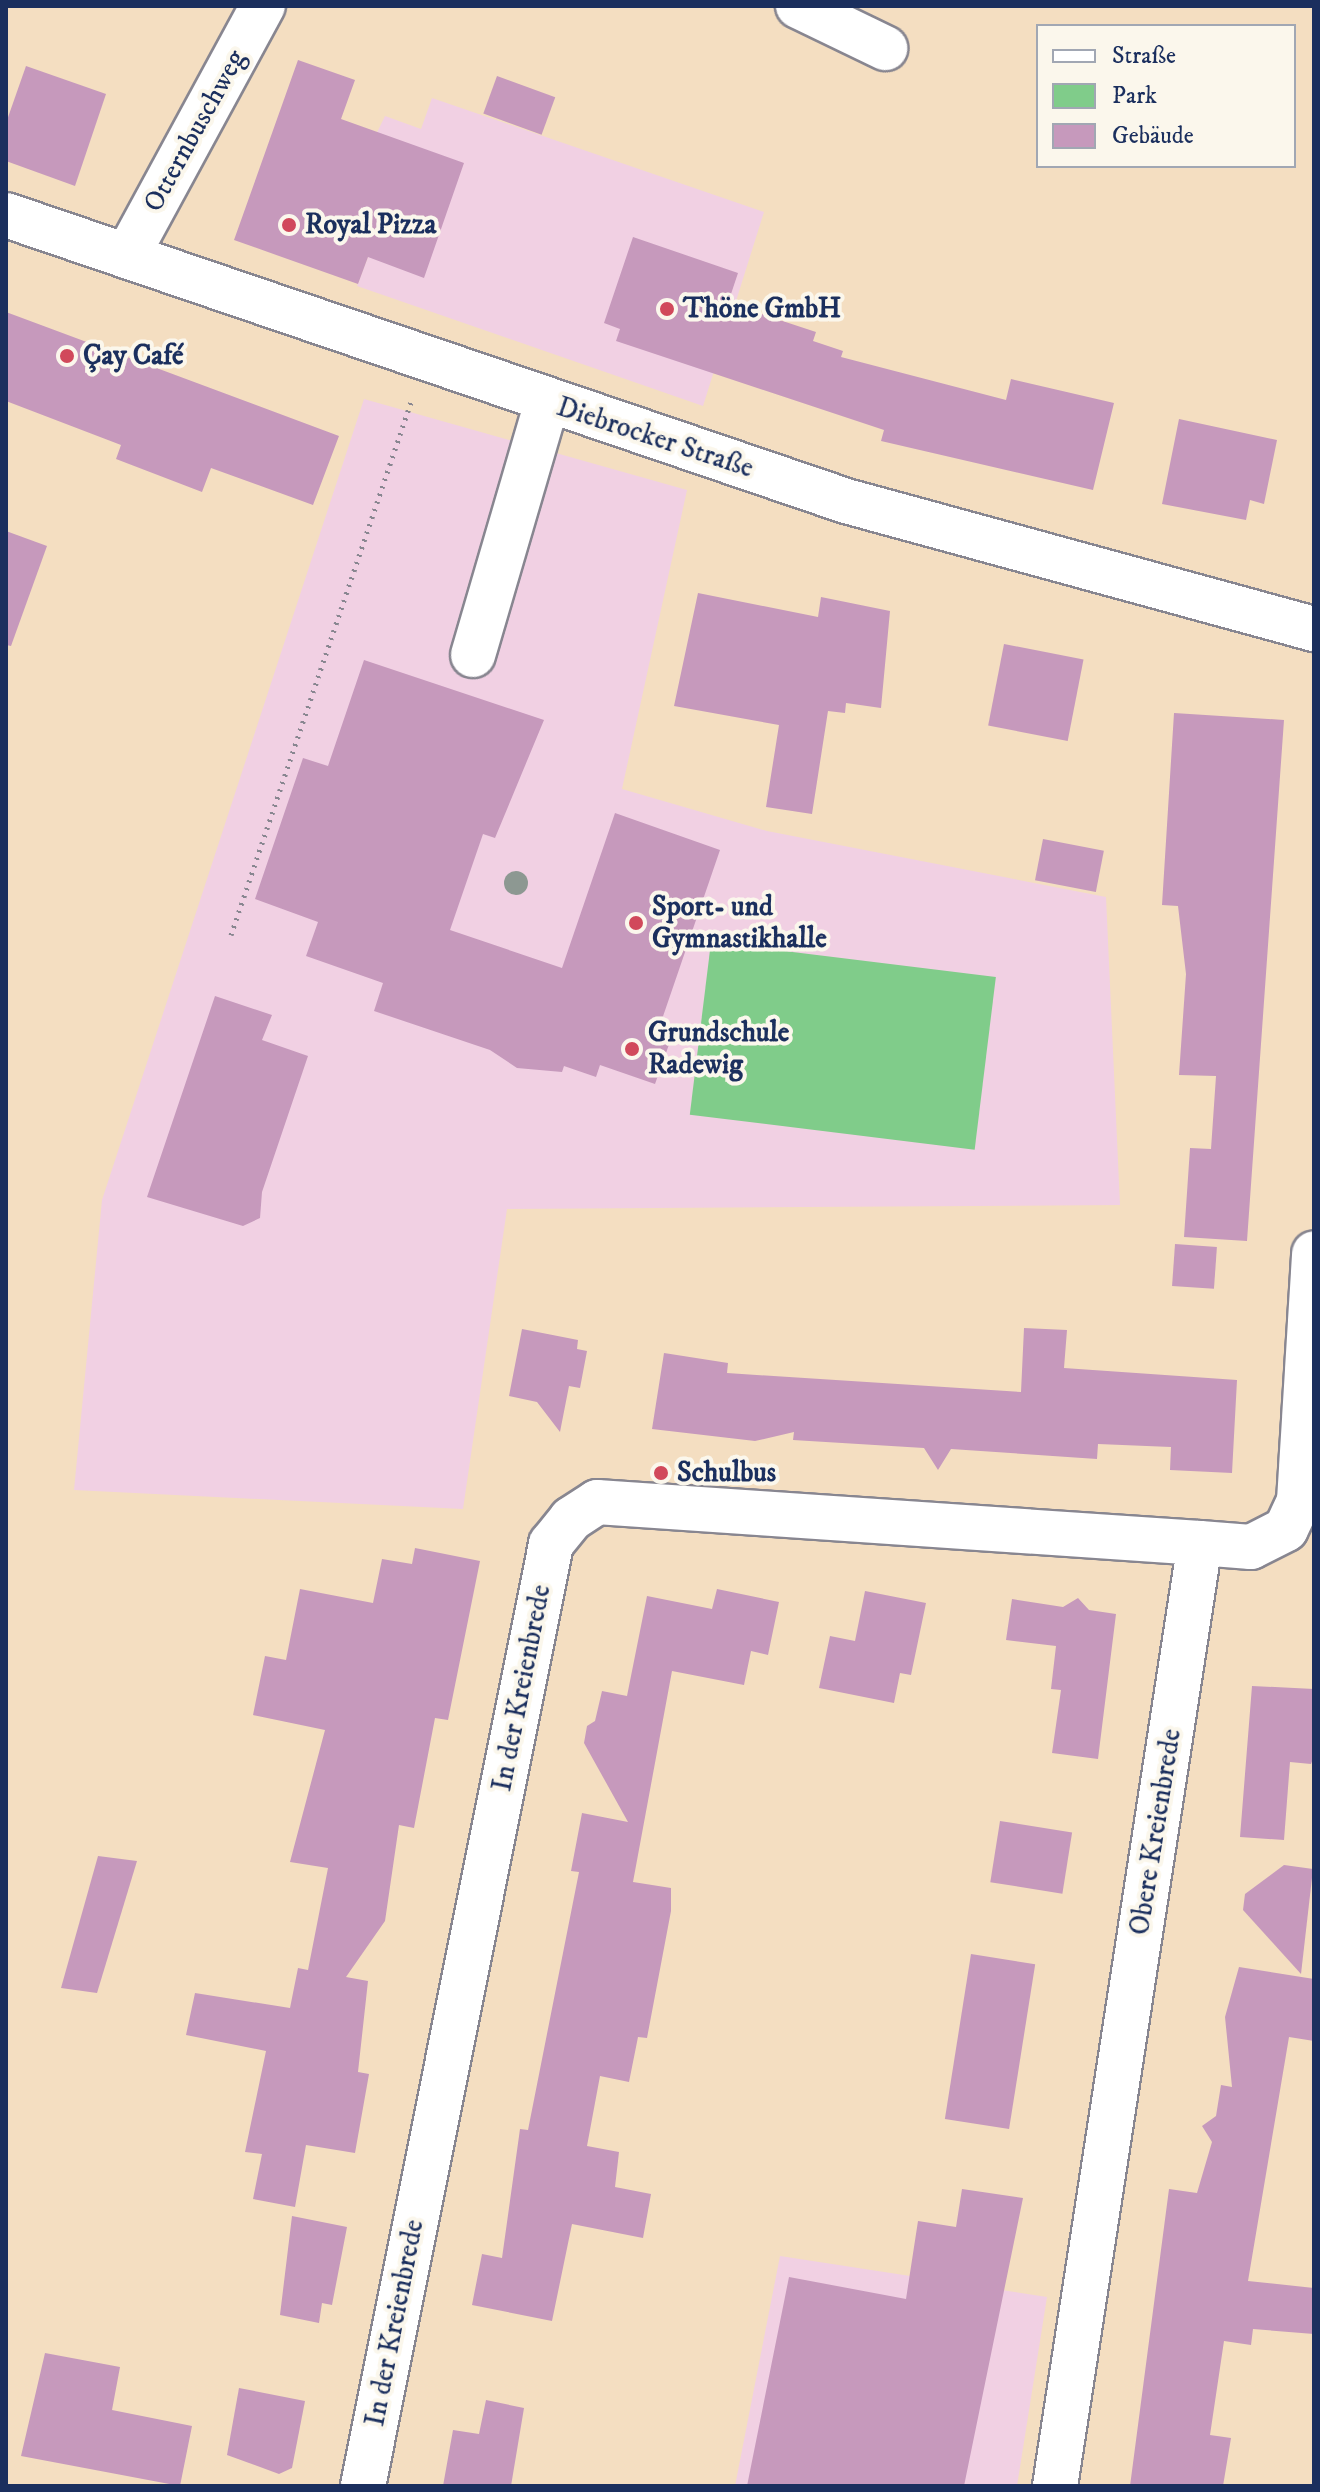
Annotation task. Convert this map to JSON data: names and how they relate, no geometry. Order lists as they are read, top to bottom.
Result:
{
  "streets": {
    "street": [
      "Otternbuschweg",
      "Diebrocker Straße",
      "In der Kreienbrede",
      "Obere Kreienbrede"
    ]
  },
  "crossings": [
    ["Otternbuschweg", "Diebrocker Straße"],
    ["In der Kreienbrede", "Obere Kreienbrede"]
  ],
  "places": [
    "Royal Pizza",
    "Thöne GmbH",
    "Çay Café",
    "Sport- und Gymnastikhalle",
    "Grundschule Radewig",
    "Schulbus"
  ],
  "legend": ["Straße", "Park", "Gebäude"]
}
